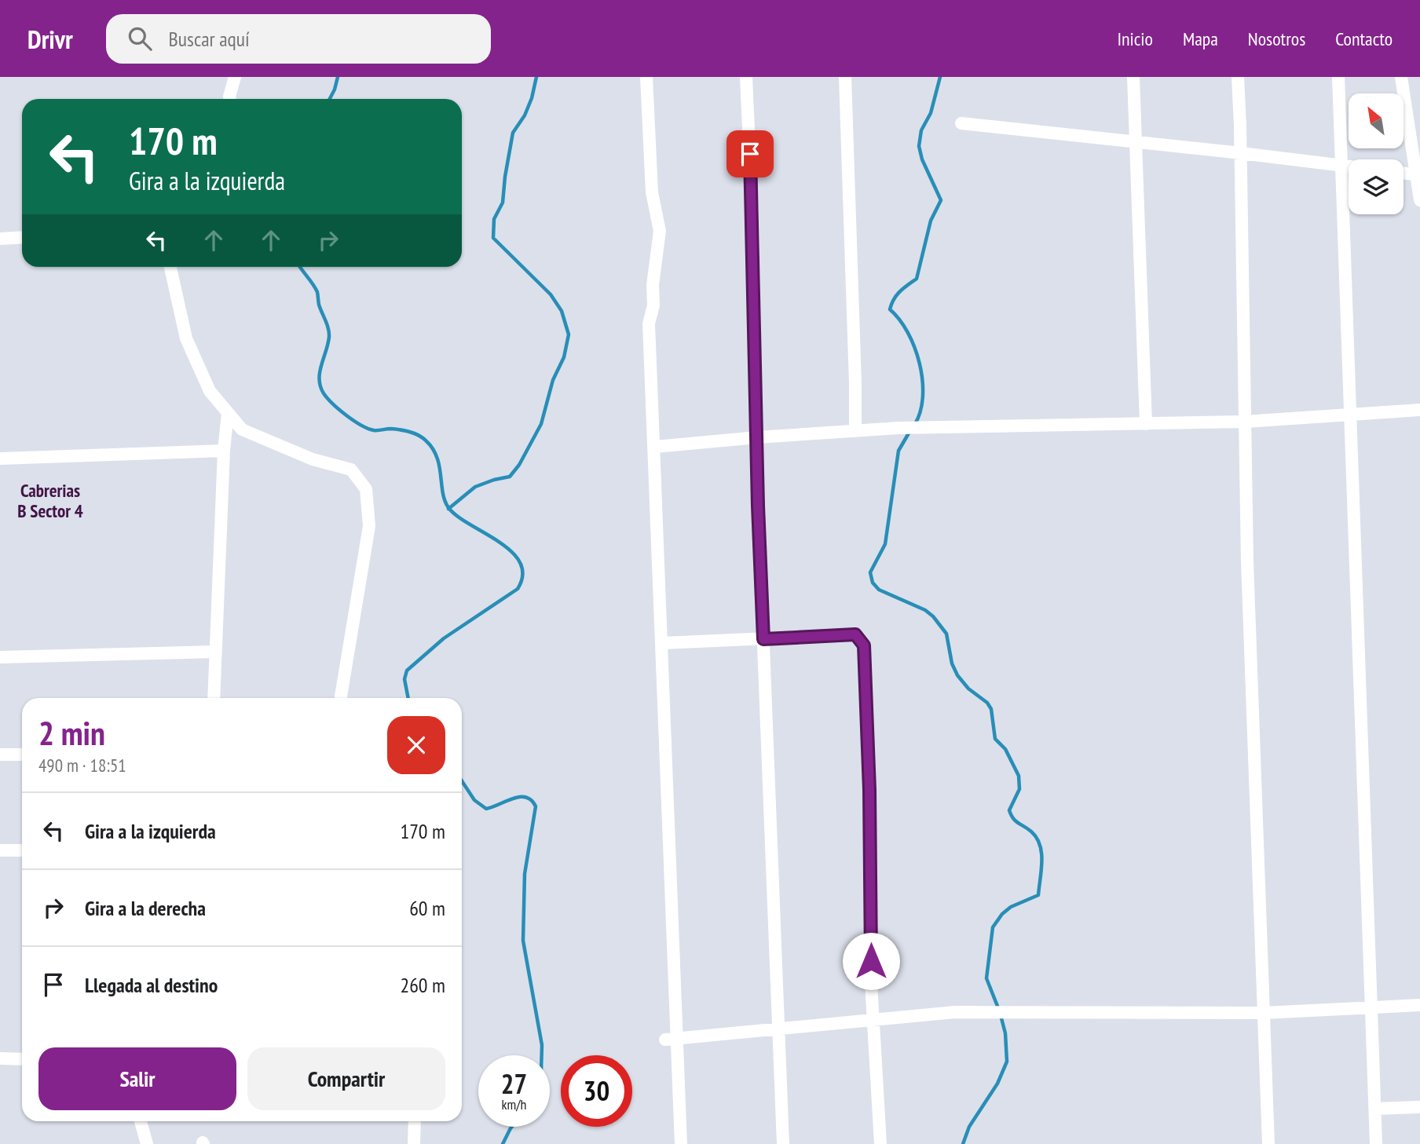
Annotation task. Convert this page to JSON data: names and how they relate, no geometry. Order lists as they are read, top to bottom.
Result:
{
  "districts": ["Cabrerias B Sector 4"],
  "north": "top left",
  "page": {
    "header": "Drivr",
    "search": "Buscar aquí",
    "nav": [
      "Inicio",
      "Mapa",
      "Nosotros",
      "Contacto"
    ],
    "turn": ["170 m", "Gira a la izquierda"],
    "heading": ["2 min", "490 m · 18:51"],
    "list": [
      {
        "name": "Gira a la izquierda",
        "value": "170 m"
      },
      {
        "name": "Gira a la derecha",
        "value": "60 m"
      },
      {
        "name": "Llegada al destino",
        "value": "260 m"
      }
    ],
    "buttons": ["Salir", "Compartir"],
    "speed": "27 km/h",
    "limit": "30"
  }
}
